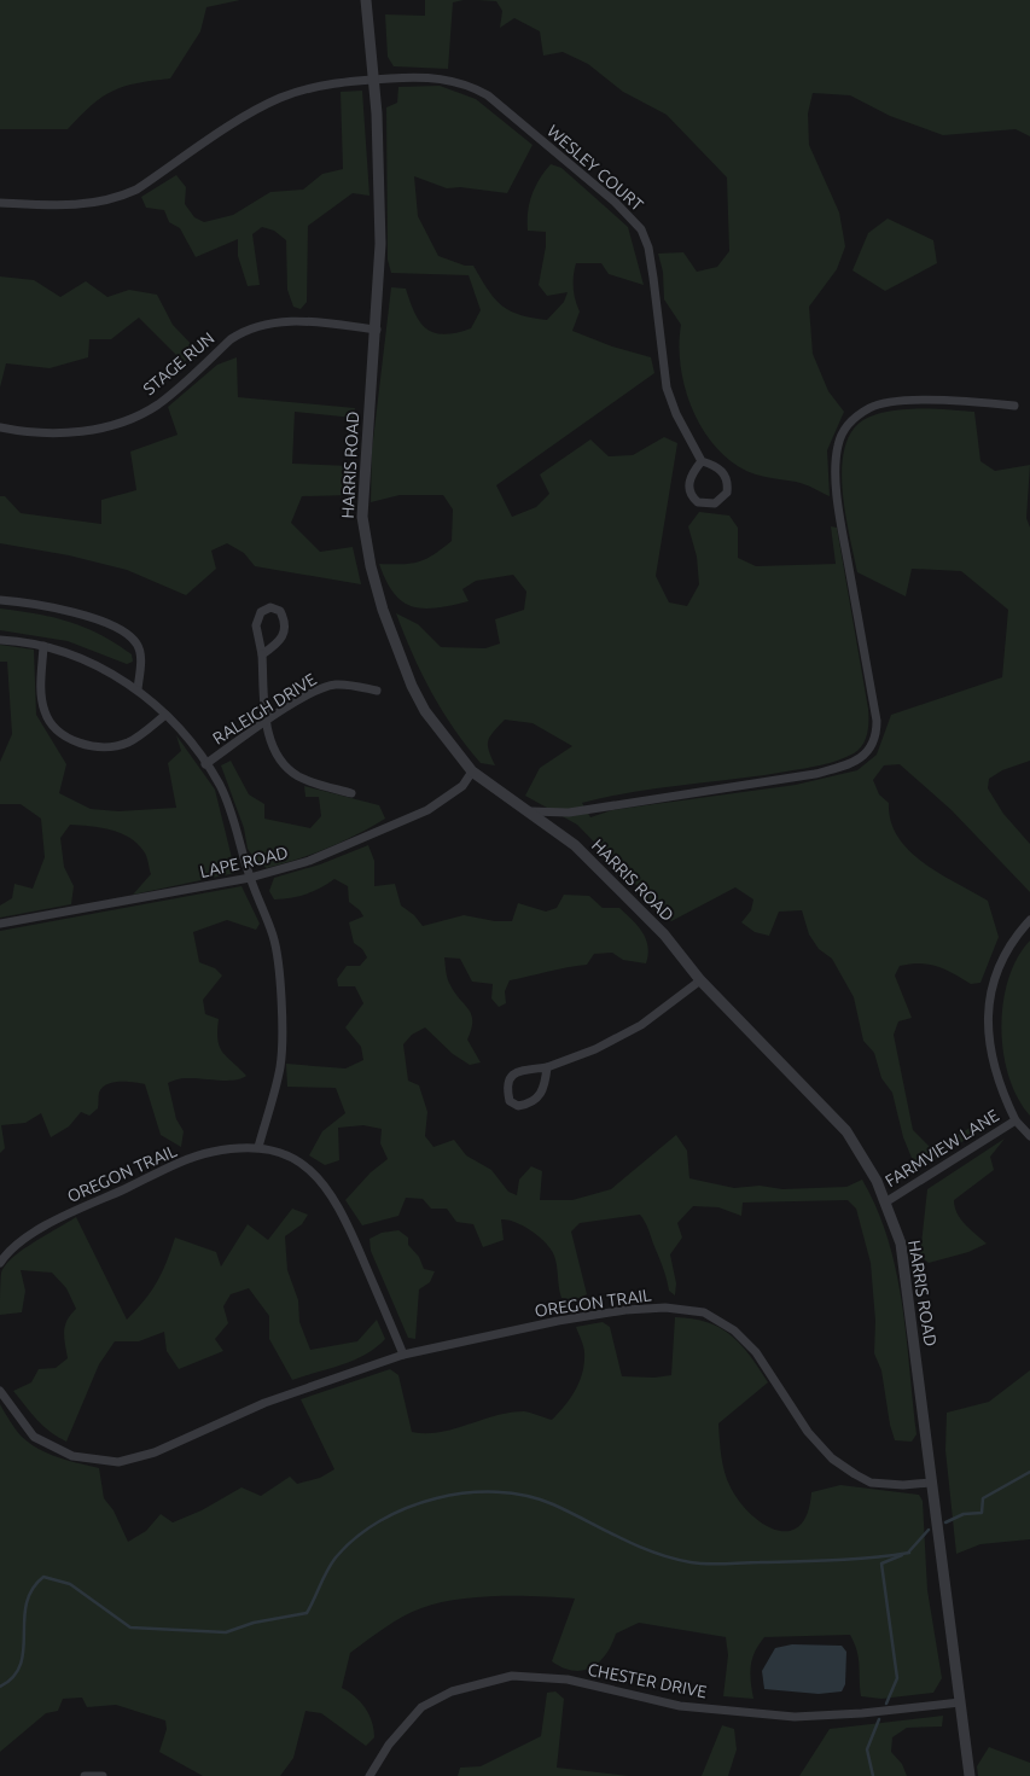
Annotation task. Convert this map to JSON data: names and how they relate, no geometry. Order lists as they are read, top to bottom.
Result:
{
  "streets": {
    "street": [
      "WESLEY COURT",
      "STAGE RUN",
      "HARRIS ROAD",
      "RALEIGH DRIVE",
      "LAPE ROAD",
      "FARMVIEW LANE",
      "OREGON TRAIL",
      "CHESTER DRIVE"
    ]
  },
  "crossings": [
    ["WESLEY COURT", "HARRIS ROAD"],
    ["STAGE RUN", "HARRIS ROAD"],
    ["HARRIS ROAD", "LAPE ROAD"],
    ["HARRIS ROAD", "FARMVIEW LANE"],
    ["HARRIS ROAD", "OREGON TRAIL"],
    ["HARRIS ROAD", "CHESTER DRIVE"]
  ]
}
